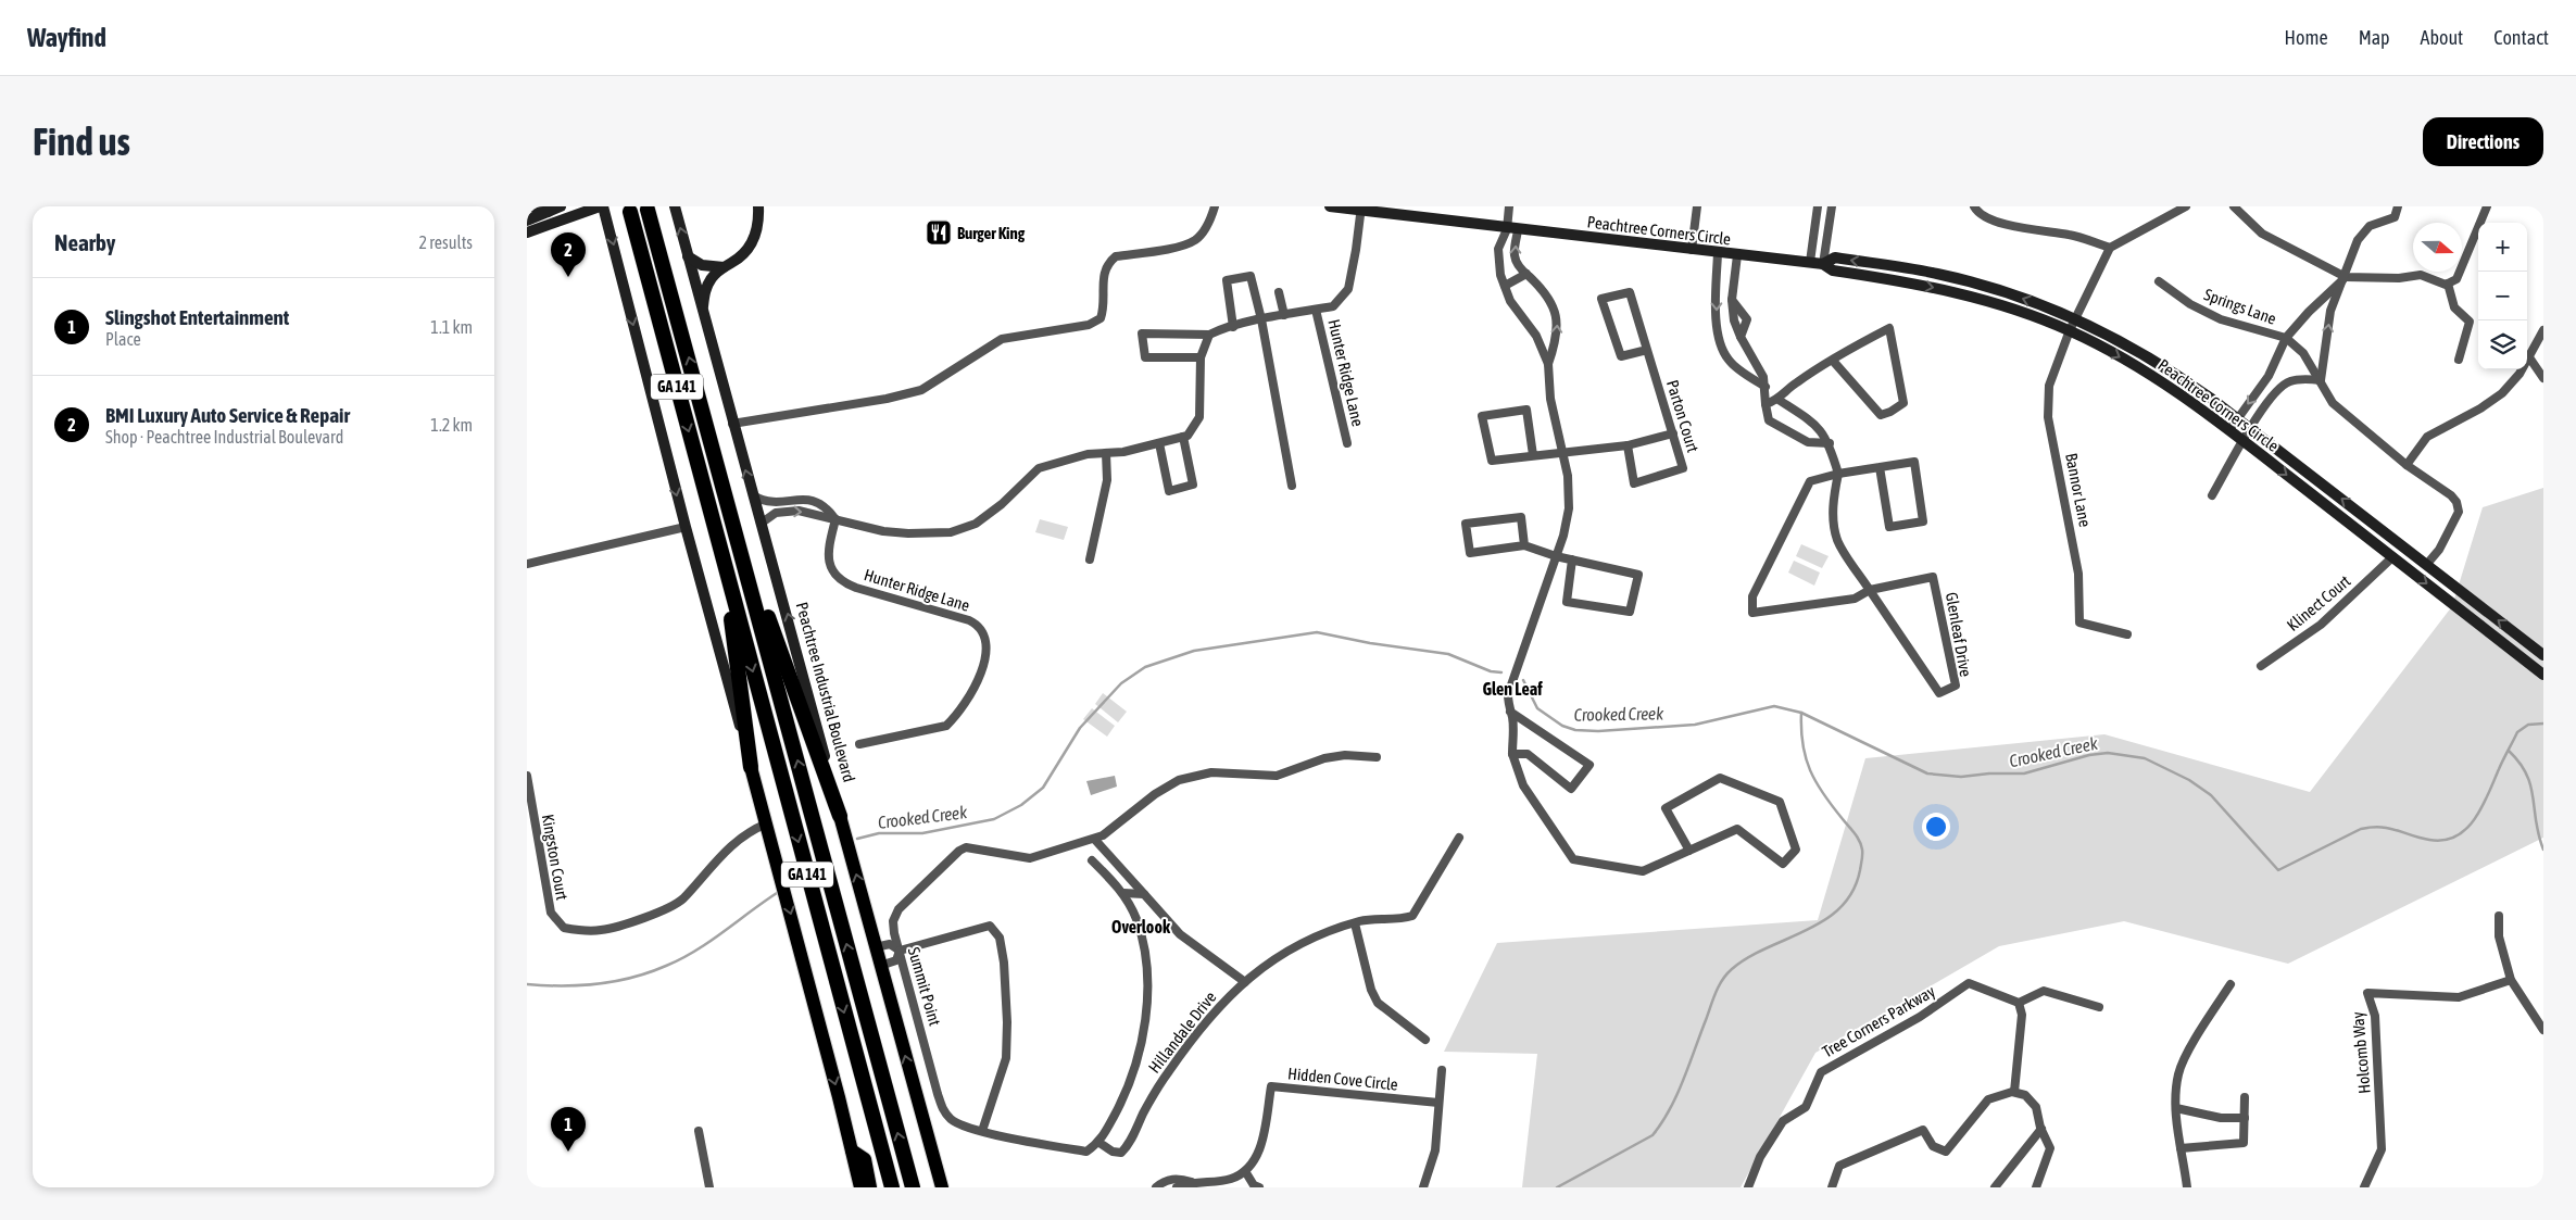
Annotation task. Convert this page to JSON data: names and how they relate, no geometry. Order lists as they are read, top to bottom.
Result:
{
  "streets": {
    "highway": ["GA 141"],
    "main road": ["Peachtree Industrial Boulevard"],
    "street": [
      "Peachtree Corners Circle",
      "Springs Lane",
      "Hunter Ridge Lane",
      "Parton Court",
      "Bannor Lane",
      "Klinect Court",
      "Glenleaf Drive",
      "Kingston Court",
      "Summit Point",
      "Tree Corners Parkway",
      "Hillandale Drive",
      "Holcomb Way",
      "Hidden Cove Circle"
    ]
  },
  "crossings": [
    ["Peachtree Corners Circle", "Springs Lane"],
    ["Peachtree Corners Circle", "Hunter Ridge Lane"],
    ["Peachtree Corners Circle", "Bannor Lane"],
    ["Peachtree Corners Circle", "Klinect Court"],
    ["Summit Point", "Hillandale Drive"]
  ],
  "districts": ["Glen Leaf", "Overlook"],
  "water": ["Crooked Creek"],
  "places": {
    "restaurant": ["Burger King"]
  },
  "north": "right",
  "page": {
    "header": "Wayfind",
    "nav": [
      "Home",
      "Map",
      "About",
      "Contact"
    ],
    "buttons": "Directions",
    "title": "Find us",
    "heading": ["Nearby", "2 results"],
    "map_buttons": ["+", "−"],
    "pins": ["2", "1"],
    "list": [
      {
        "mark": "1",
        "name": "Slingshot Entertainment",
        "note": "Place",
        "value": "1.1 km"
      },
      {
        "mark": "2",
        "name": "BMI Luxury Auto Service & Repair",
        "note": "Shop · Peachtree Industrial Boulevard",
        "value": "1.2 km"
      }
    ]
  }
}
